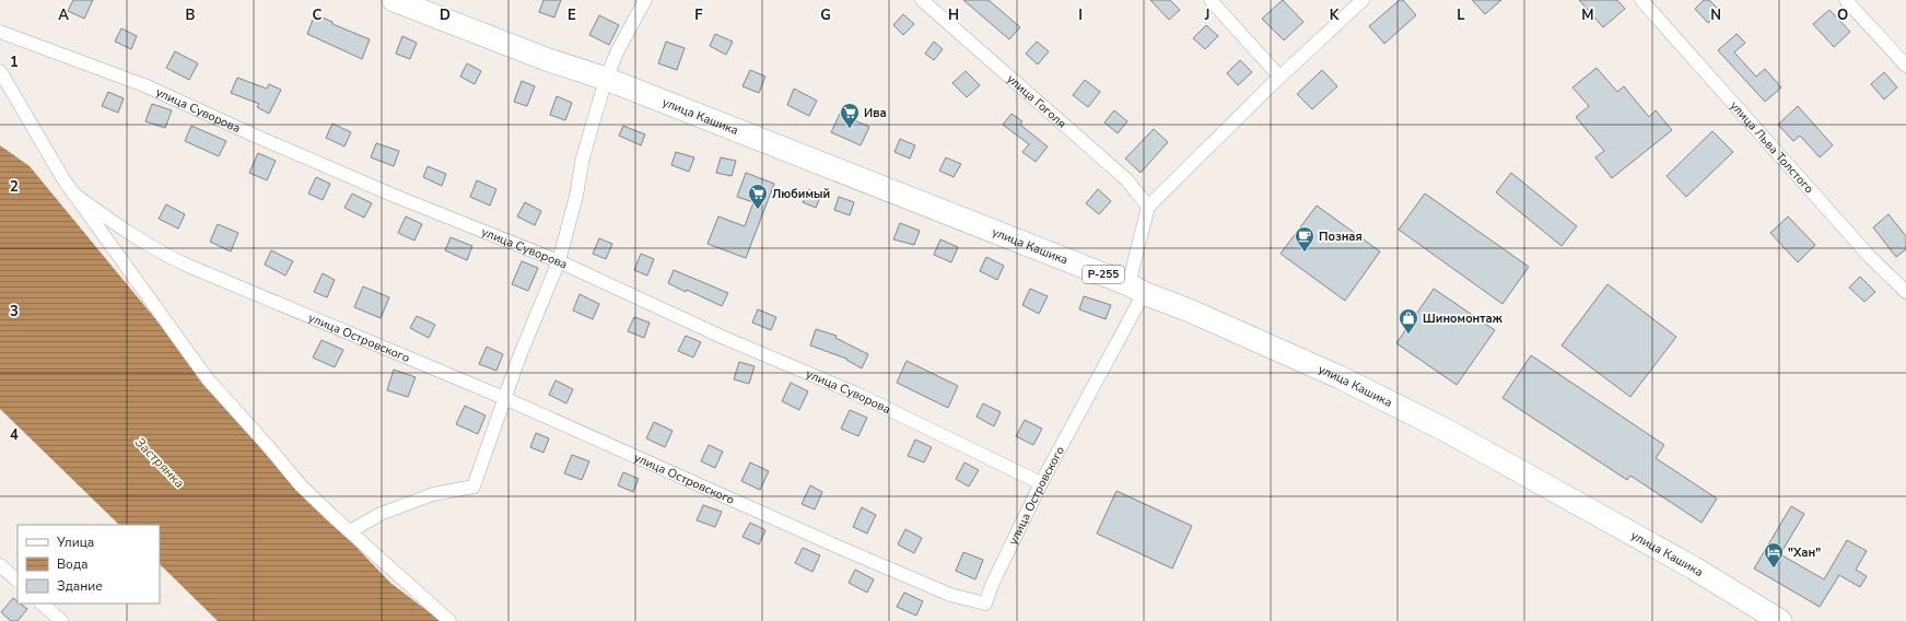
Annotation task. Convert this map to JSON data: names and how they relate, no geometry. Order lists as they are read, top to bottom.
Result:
{
  "streets": {
    "highway": ["улица Кашика", "Р-255"],
    "street": [
      "улица Гоголя",
      "улица Суворова",
      "улица Льва Толстого",
      "улица Островского"
    ]
  },
  "crossings": [
    ["улица Гоголя", "улица Островского"],
    ["улица Суворова", "улица Островского"],
    ["улица Кашика", "улица Островского"]
  ],
  "water": ["Застрянка"],
  "places": {
    "supermarket": ["Ива", "Любимый"],
    "cafe": ["Позная"],
    "shop": ["Шиномонтаж"],
    "hotel": ["\"Хан\""]
  },
  "legend": ["Улица", "Вода", "Здание"],
  "grid": {
    "columns": [
      "A",
      "B",
      "C",
      "D",
      "E",
      "F",
      "G",
      "H",
      "I",
      "J",
      "K",
      "L",
      "M",
      "N",
      "O"
    ],
    "rows": [
      "1",
      "2",
      "3",
      "4"
    ]
  }
}
